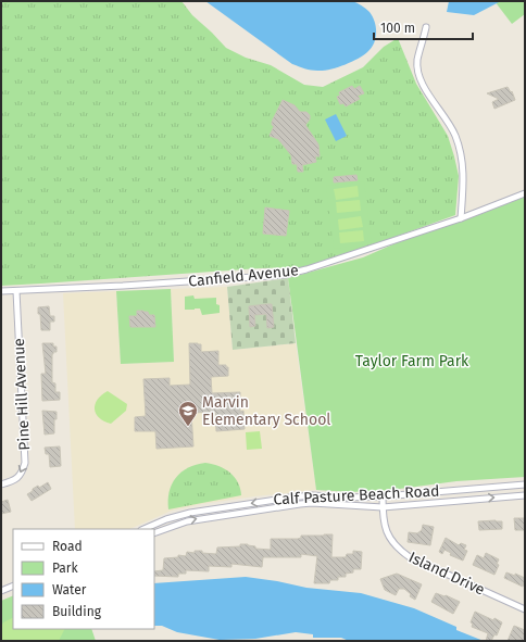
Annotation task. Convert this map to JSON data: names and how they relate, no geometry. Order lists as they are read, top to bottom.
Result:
{
  "streets": {
    "street": [
      "Canfield Avenue",
      "Pine Hill Avenue",
      "Calf Pasture Beach Road",
      "Island Drive"
    ]
  },
  "crossings": [
    ["Canfield Avenue", "Pine Hill Avenue"],
    ["Calf Pasture Beach Road", "Island Drive"]
  ],
  "one_way": ["Pine Hill Avenue"],
  "parks": ["Taylor Farm Park"],
  "places": {
    "school or university": ["Marvin Elementary School"]
  },
  "legend": [
    "Road",
    "Park",
    "Water",
    "Building"
  ],
  "scale_bar": "100 m"
}
